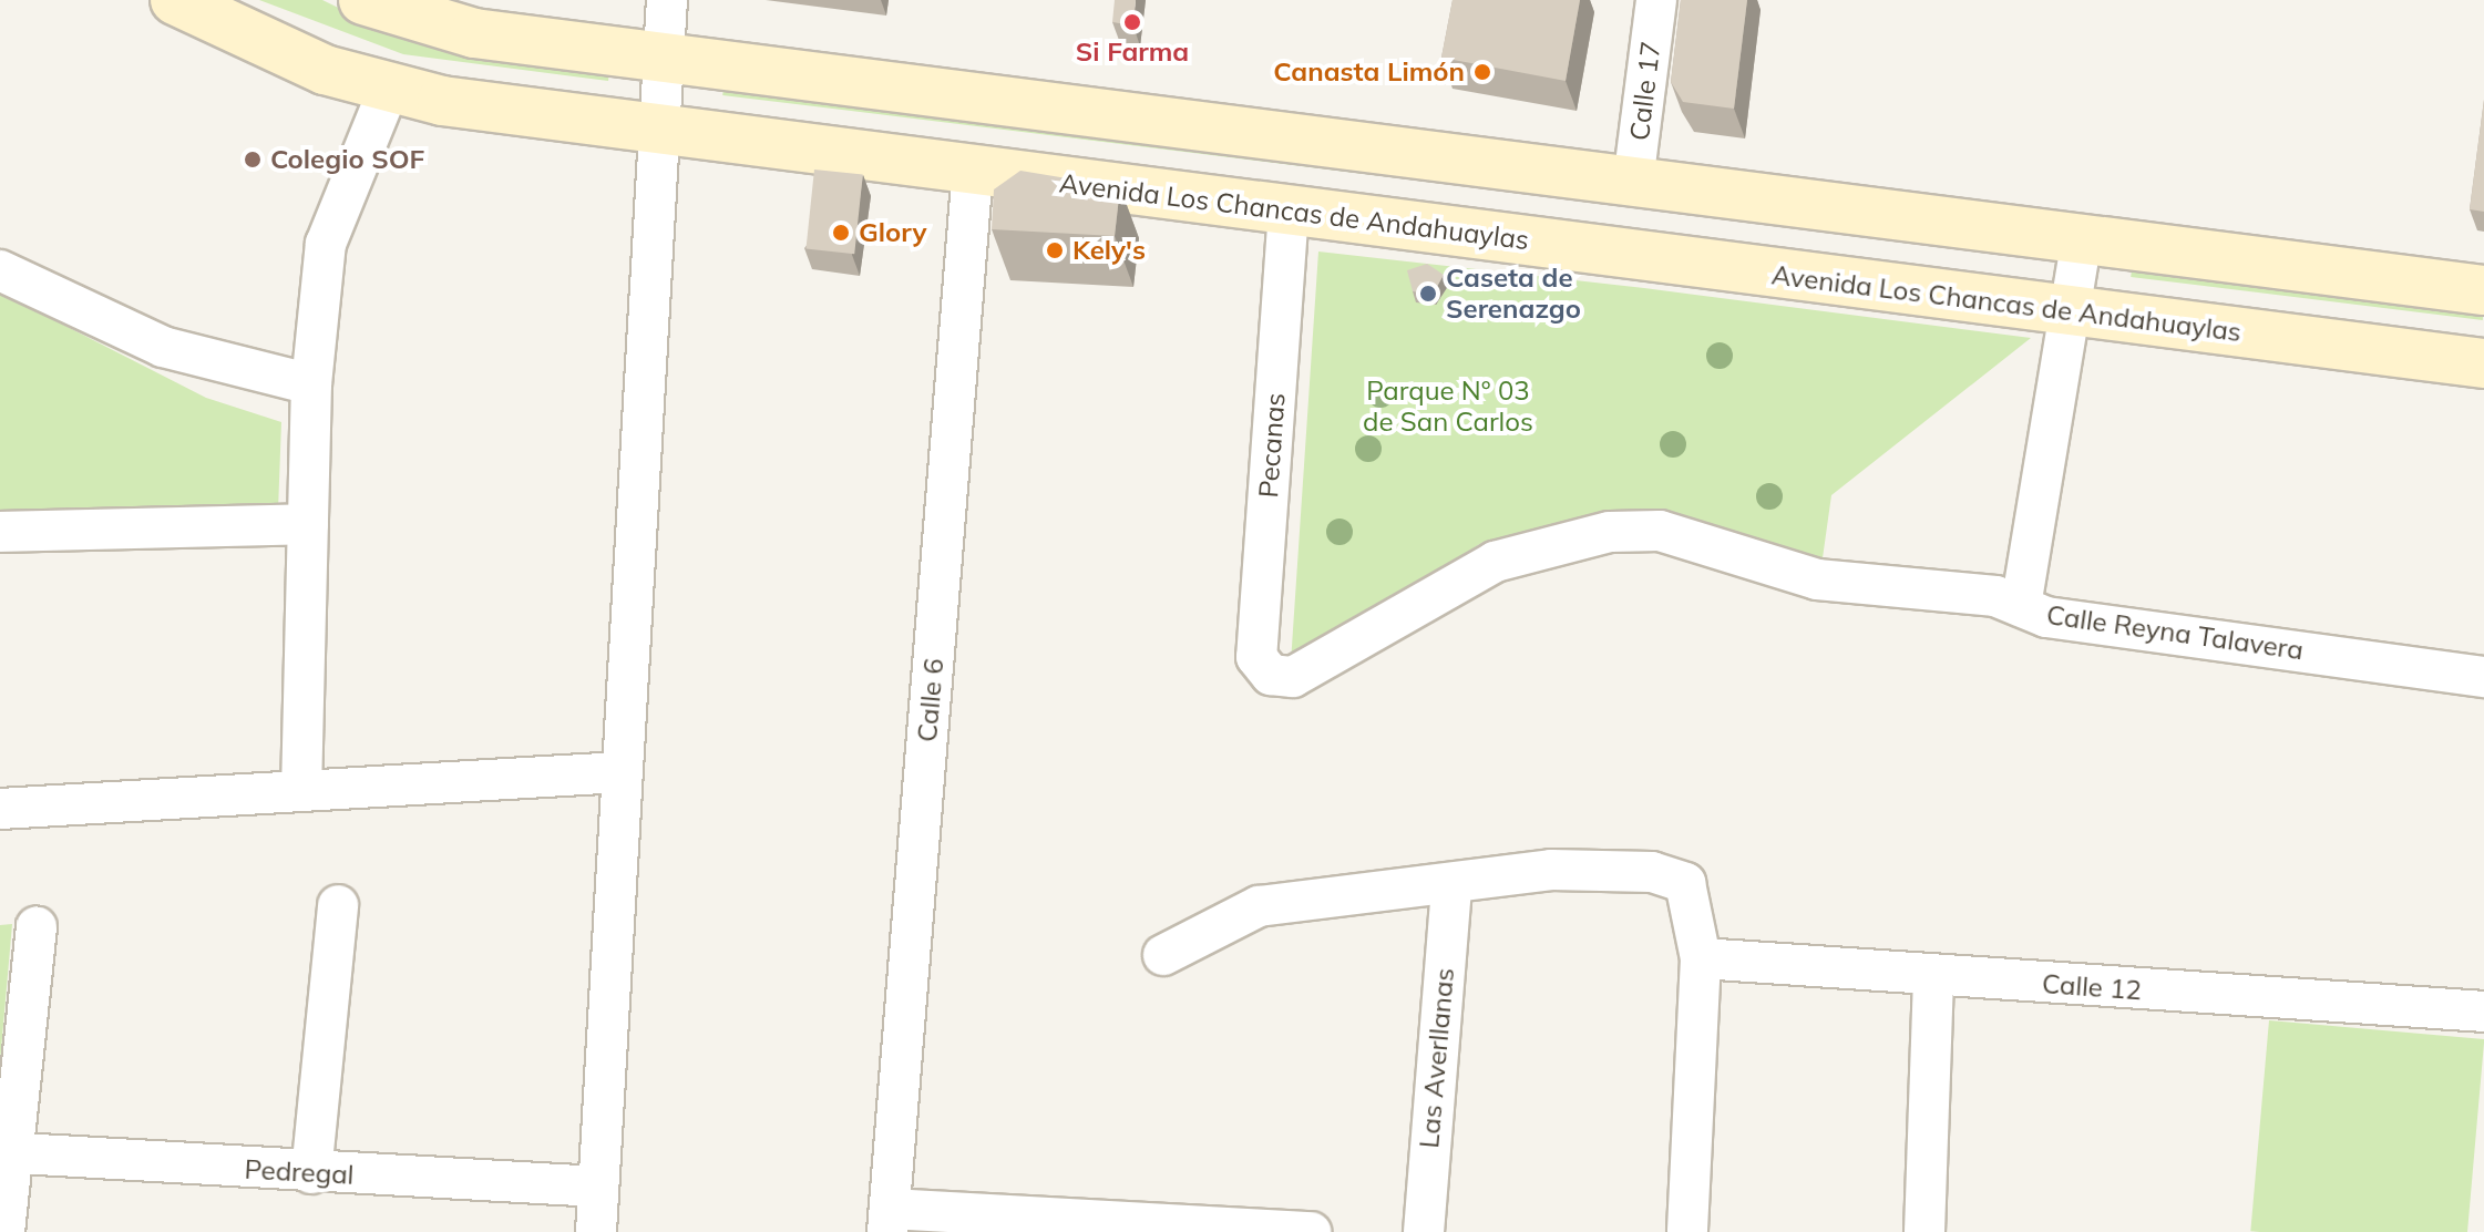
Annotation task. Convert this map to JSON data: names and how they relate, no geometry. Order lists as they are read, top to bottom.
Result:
{
  "streets": {
    "main road": ["Avenida Los Chancas de Andahuaylas"],
    "street": [
      "Calle 17",
      "Pecanas",
      "Calle Reyna Talavera",
      "Calle 6",
      "Calle 12",
      "Las Averllanas",
      "Pedregal"
    ]
  },
  "crossings": [
    ["Avenida Los Chancas de Andahuaylas", "Pecanas"],
    ["Avenida Los Chancas de Andahuaylas", "Calle 6"],
    ["Pecanas", "Calle Reyna Talavera"]
  ],
  "parks": ["Parque N° 03 de San Carlos"],
  "places": [
    "Si Farma",
    "Canasta Limón",
    "Colegio SOF",
    "Glory",
    "Kely's",
    "Caseta de Serenazgo"
  ]
}
